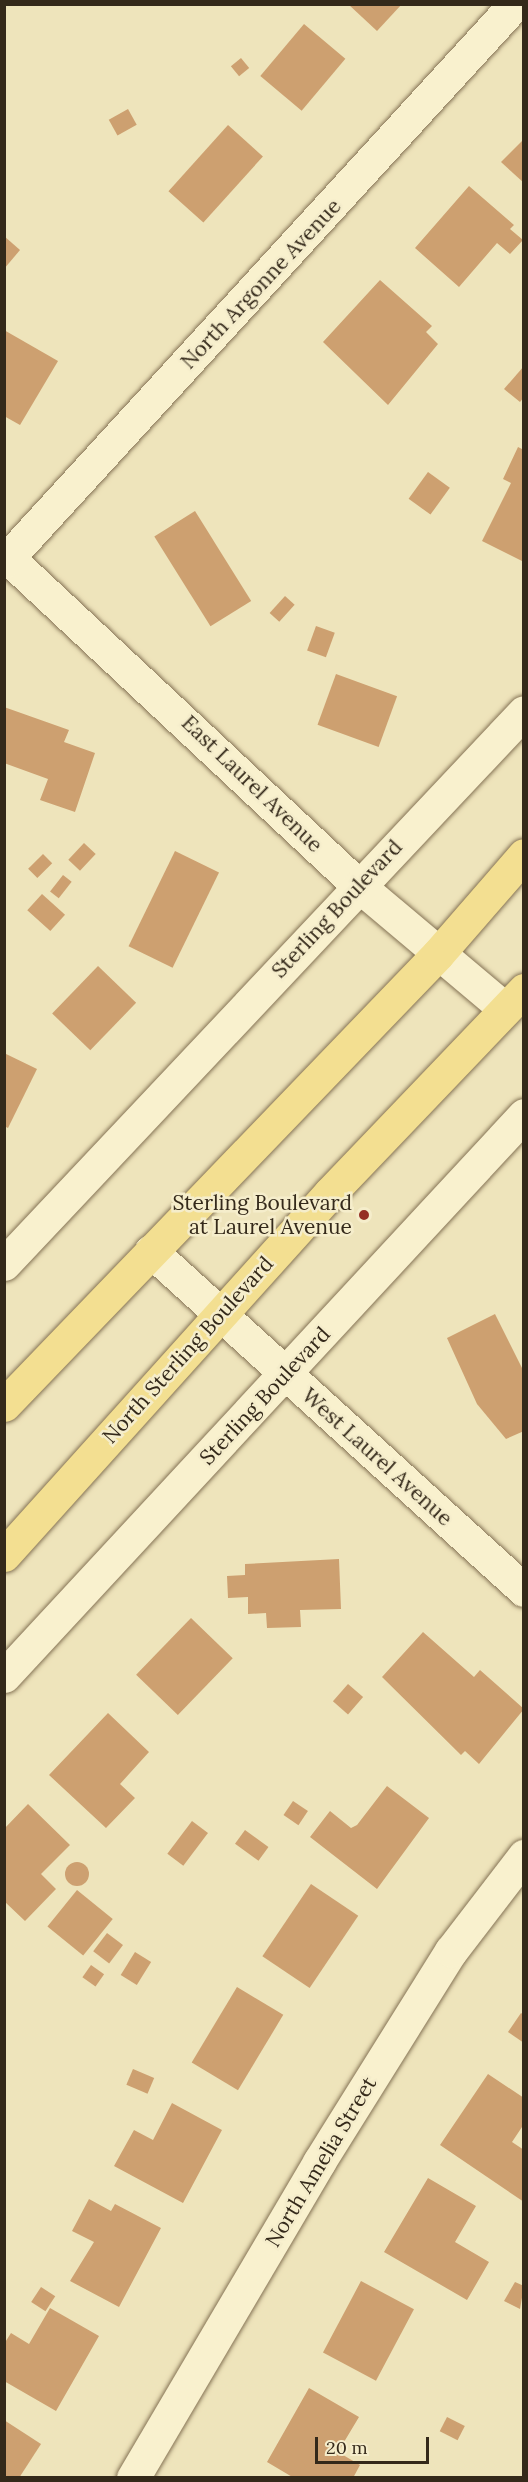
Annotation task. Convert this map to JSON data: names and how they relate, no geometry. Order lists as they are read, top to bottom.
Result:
{
  "streets": {
    "main road": ["North Sterling Boulevard"],
    "street": [
      "North Argonne Avenue",
      "East Laurel Avenue",
      "Sterling Boulevard",
      "West Laurel Avenue",
      "North Amelia Street"
    ]
  },
  "crossings": [
    ["North Argonne Avenue", "East Laurel Avenue"],
    ["East Laurel Avenue", "Sterling Boulevard"],
    ["East Laurel Avenue", "North Sterling Boulevard"],
    ["Sterling Boulevard", "West Laurel Avenue"],
    ["North Sterling Boulevard", "West Laurel Avenue"]
  ],
  "places": ["Sterling Boulevard at Laurel Avenue"],
  "scale_bar": "20 m"
}
